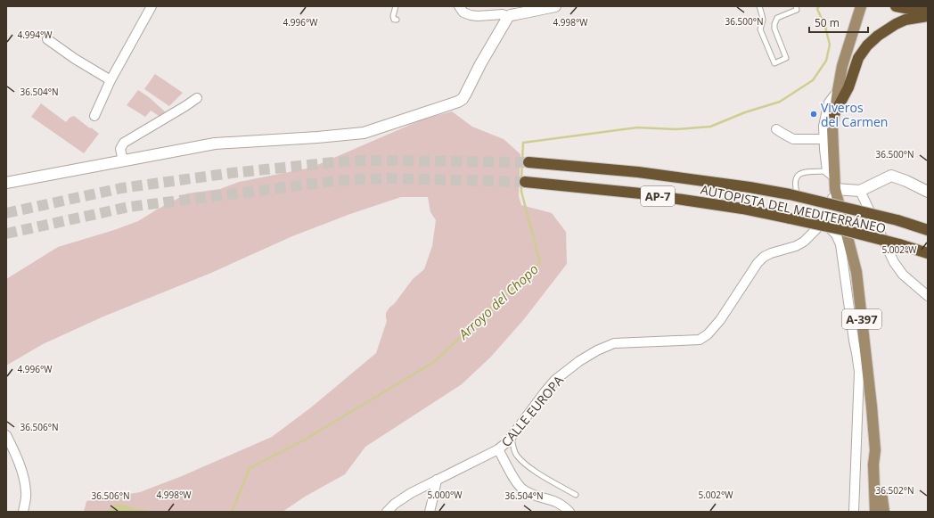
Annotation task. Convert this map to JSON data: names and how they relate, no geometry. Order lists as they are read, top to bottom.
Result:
{
  "streets": {
    "highway": ["AP-7", "AUTOPISTA DEL MEDITERRÁNEO"],
    "main road": ["A-397"],
    "street": ["CALLE EUROPA"]
  },
  "crossings": [
    ["A-397", "CALLE EUROPA"]
  ],
  "water": ["Arroyo del Chopo"],
  "places": ["Viveros del Carmen"],
  "scale_bar": "50 m",
  "coordinates": [
    "36.500°N",
    "4.996°W",
    "4.998°W",
    "4.994°W",
    "36.504°N",
    "5.002°W",
    "36.506°N",
    "36.502°N",
    "5.000°W"
  ]
}
